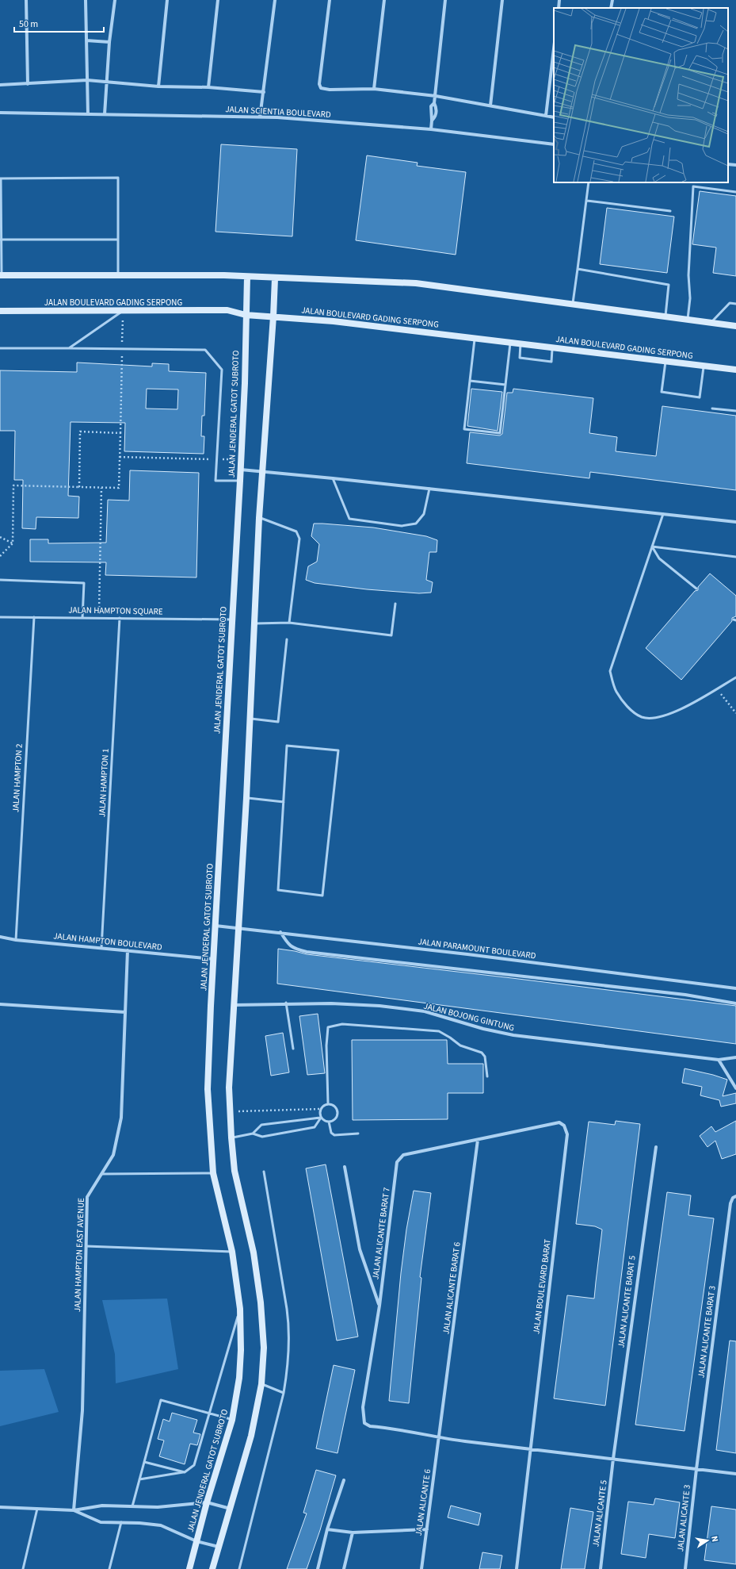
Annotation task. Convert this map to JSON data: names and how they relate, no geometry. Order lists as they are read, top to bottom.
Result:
{
  "streets": {
    "street": [
      "JALAN SCIENTIA BOULEVARD",
      "JALAN BOULEVARD GADING SERPONG",
      "JALAN JENDERAL GATOT SUBROTO",
      "JALAN HAMPTON BOULEVARD",
      "JALAN PARAMOUNT BOULEVARD",
      "JALAN BOJONG GINTUNG",
      "JALAN ALICANTE BARAT 7",
      "JALAN HAMPTON EAST AVENUE",
      "JALAN BOULEVARD BARAT",
      "JALAN ALICANTE BARAT 6",
      "JALAN ALICANTE BARAT 5",
      "JALAN ALICANTE BARAT 3",
      "JALAN ALICANTE 6",
      "JALAN ALICANTE 5",
      "JALAN ALICANTE 3"
    ],
    "lane": ["JALAN HAMPTON SQUARE", "JALAN HAMPTON 2", "JALAN HAMPTON 1"]
  },
  "crossings": [
    ["JALAN BOULEVARD GADING SERPONG", "JALAN JENDERAL GATOT SUBROTO"],
    ["JALAN JENDERAL GATOT SUBROTO", "JALAN HAMPTON SQUARE"],
    ["JALAN JENDERAL GATOT SUBROTO", "JALAN HAMPTON BOULEVARD"],
    ["JALAN JENDERAL GATOT SUBROTO", "JALAN PARAMOUNT BOULEVARD"],
    ["JALAN HAMPTON SQUARE", "JALAN HAMPTON 2"],
    ["JALAN HAMPTON SQUARE", "JALAN HAMPTON 1"],
    ["JALAN HAMPTON 2", "JALAN HAMPTON BOULEVARD"],
    ["JALAN HAMPTON 1", "JALAN HAMPTON BOULEVARD"],
    ["JALAN HAMPTON BOULEVARD", "JALAN HAMPTON EAST AVENUE"],
    ["JALAN ALICANTE BARAT 7", "JALAN BOULEVARD BARAT"],
    ["JALAN ALICANTE BARAT 7", "JALAN ALICANTE BARAT 6"],
    ["JALAN ALICANTE BARAT 7", "JALAN ALICANTE 6"],
    ["JALAN BOULEVARD BARAT", "JALAN ALICANTE BARAT 6"],
    ["JALAN ALICANTE BARAT 6", "JALAN ALICANTE 6"],
    ["JALAN ALICANTE BARAT 5", "JALAN ALICANTE 5"],
    ["JALAN ALICANTE BARAT 3", "JALAN ALICANTE 3"]
  ],
  "scale_bar": "50 m",
  "north": "right"
}
